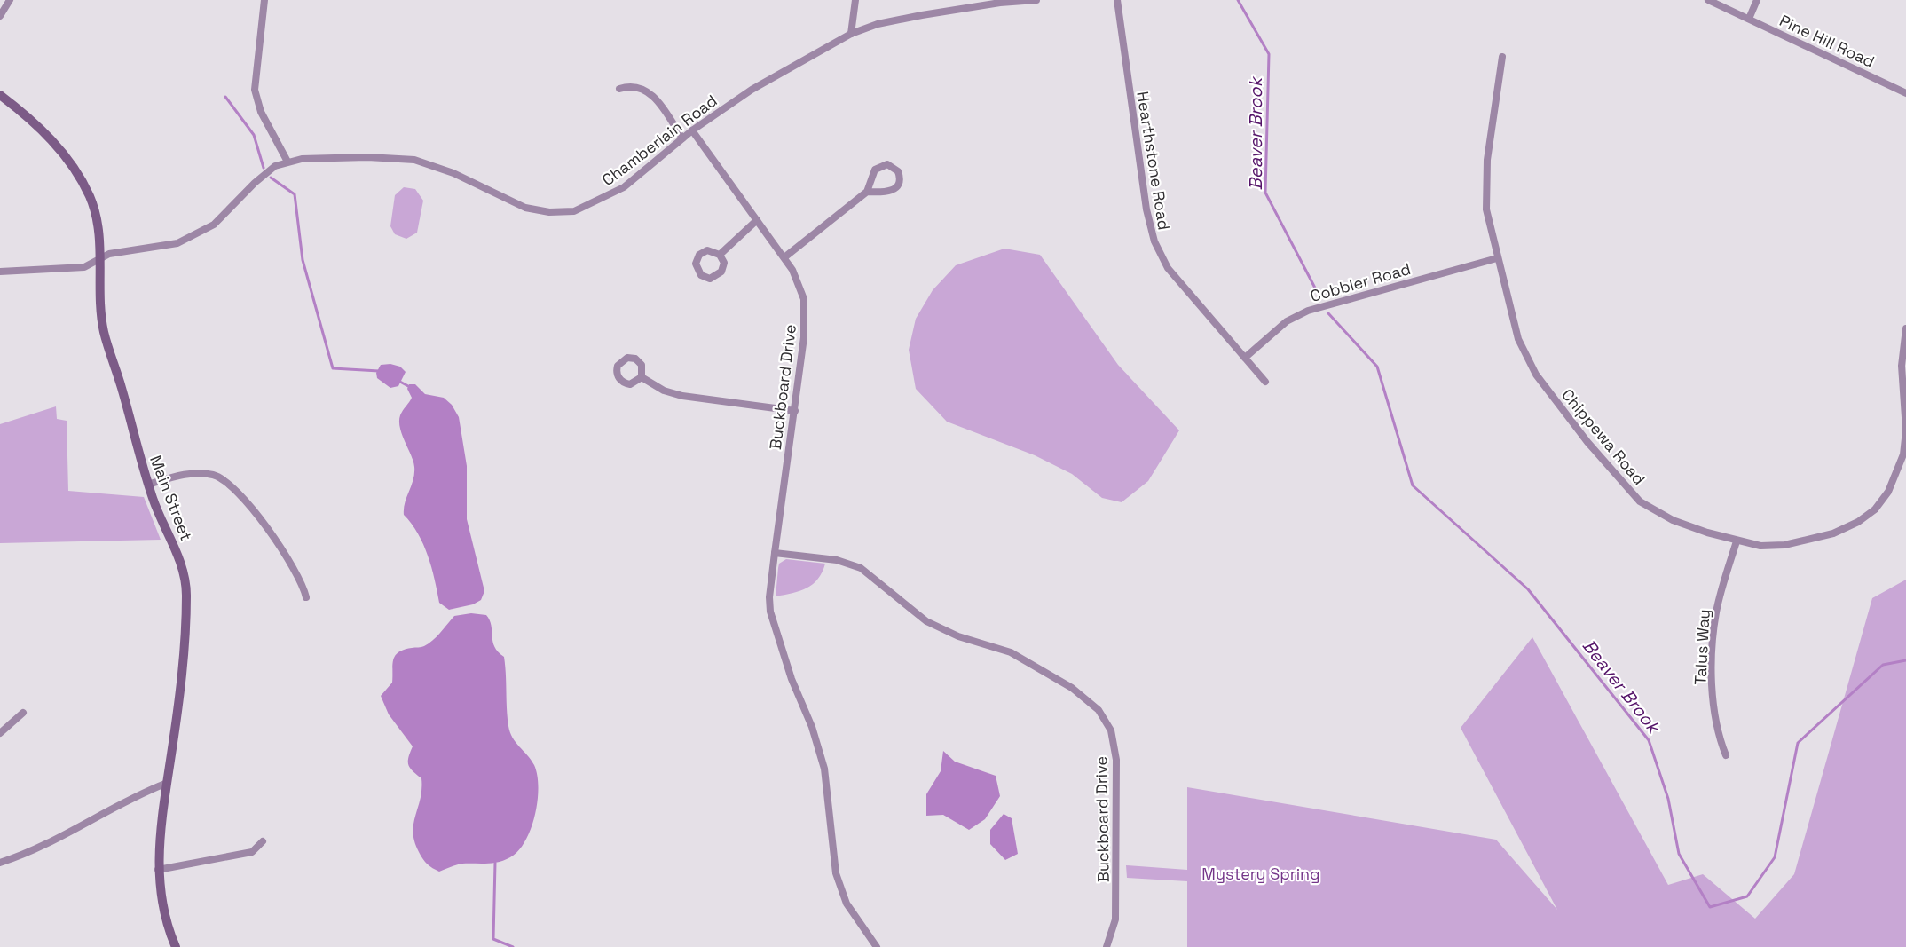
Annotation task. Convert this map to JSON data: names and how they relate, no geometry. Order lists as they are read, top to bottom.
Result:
{
  "streets": {
    "main road": ["Main Street"],
    "street": [
      "Pine Hill Road",
      "Chamberlain Road",
      "Hearthstone Road",
      "Cobbler Road",
      "Buckboard Drive",
      "Chippewa Road",
      "Talus Way"
    ]
  },
  "crossings": [
    ["Chamberlain Road", "Buckboard Drive"],
    ["Chamberlain Road", "Main Street"],
    ["Hearthstone Road", "Cobbler Road"],
    ["Cobbler Road", "Chippewa Road"],
    ["Chippewa Road", "Talus Way"]
  ],
  "water": ["Beaver Brook"],
  "parks": ["Mystery Spring"]
}
